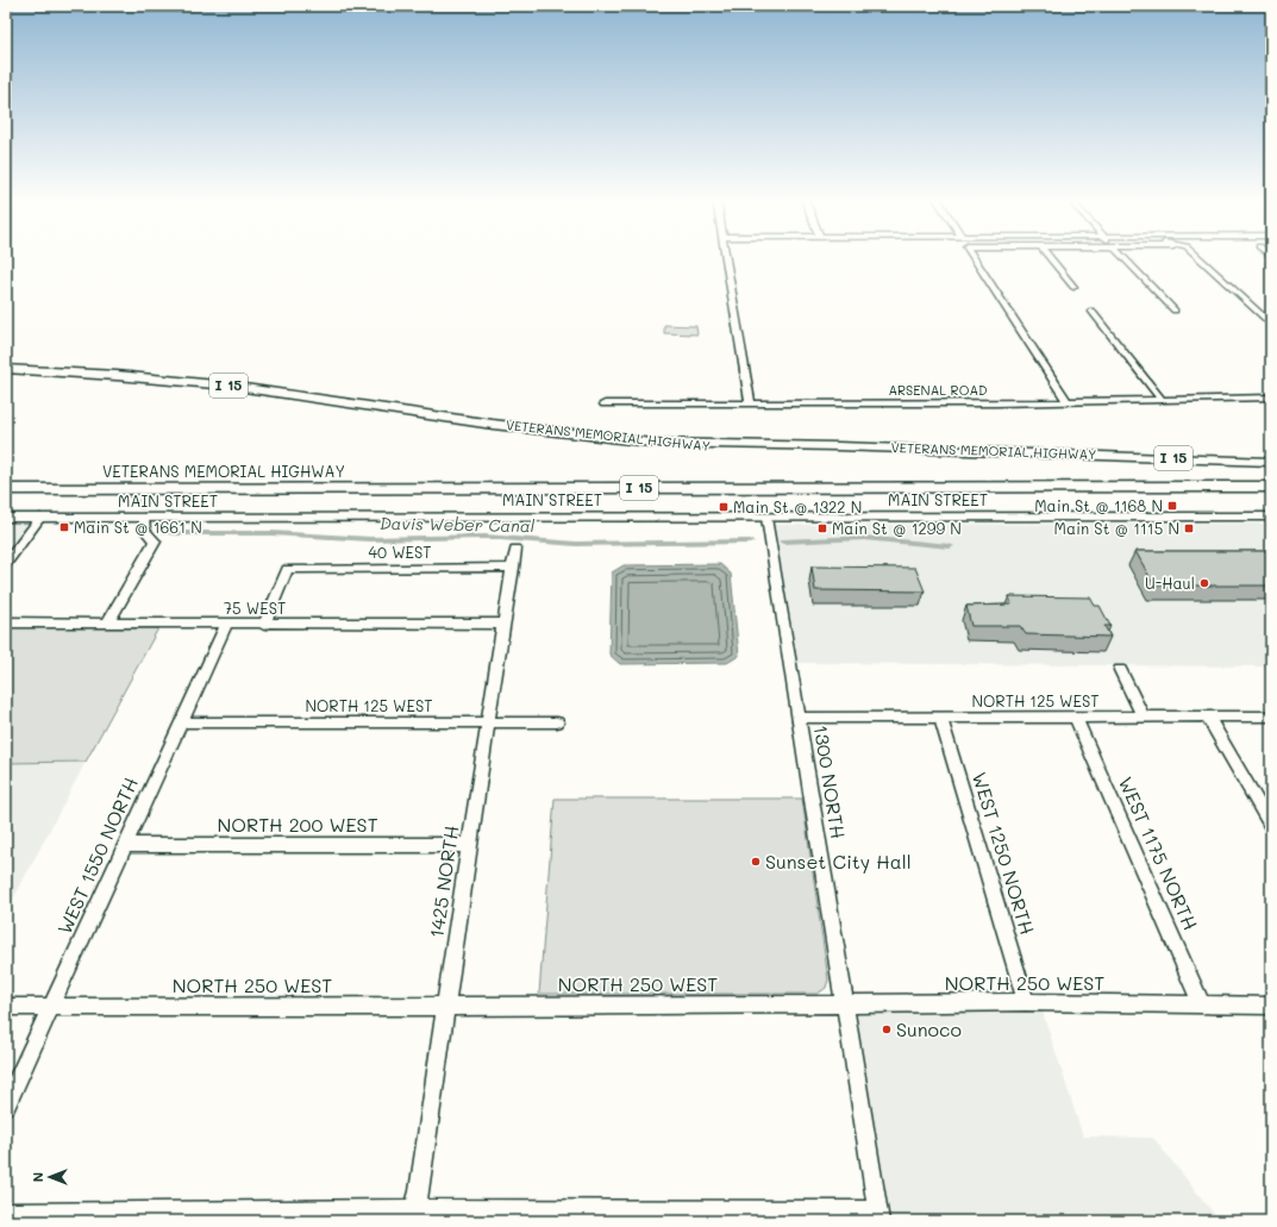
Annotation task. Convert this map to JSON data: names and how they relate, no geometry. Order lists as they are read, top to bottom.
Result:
{
  "streets": {
    "highway": ["I 15", "VETERANS MEMORIAL HIGHWAY"],
    "main road": ["MAIN STREET"],
    "street": [
      "ARSENAL ROAD",
      "40 WEST",
      "75 WEST",
      "NORTH 125 WEST",
      "1300 NORTH",
      "NORTH 200 WEST",
      "WEST 1250 NORTH",
      "WEST 1175 NORTH",
      "WEST 1550 NORTH",
      "1425 NORTH",
      "NORTH 250 WEST"
    ]
  },
  "crossings": [
    ["MAIN STREET", "1300 NORTH"],
    ["40 WEST", "75 WEST"],
    ["40 WEST", "1425 NORTH"],
    ["75 WEST", "WEST 1550 NORTH"],
    ["75 WEST", "1425 NORTH"],
    ["NORTH 125 WEST", "1300 NORTH"],
    ["NORTH 125 WEST", "WEST 1250 NORTH"],
    ["NORTH 125 WEST", "WEST 1175 NORTH"],
    ["NORTH 125 WEST", "WEST 1550 NORTH"],
    ["NORTH 125 WEST", "1425 NORTH"],
    ["1300 NORTH", "NORTH 250 WEST"],
    ["NORTH 200 WEST", "WEST 1550 NORTH"],
    ["NORTH 200 WEST", "1425 NORTH"],
    ["WEST 1250 NORTH", "NORTH 250 WEST"],
    ["WEST 1175 NORTH", "NORTH 250 WEST"],
    ["WEST 1550 NORTH", "NORTH 250 WEST"],
    ["1425 NORTH", "NORTH 250 WEST"]
  ],
  "water": ["Davis Weber Canal"],
  "places": {
    "transit": [
      "Main St @ 1168 N",
      "Main St @ 1322 N",
      "Main St @ 1661 N",
      "Main St @ 1299 N",
      "Main St @ 1115 N"
    ],
    "other": ["U-Haul", "Sunset City Hall", "Sunoco"]
  },
  "north": "left"
}
